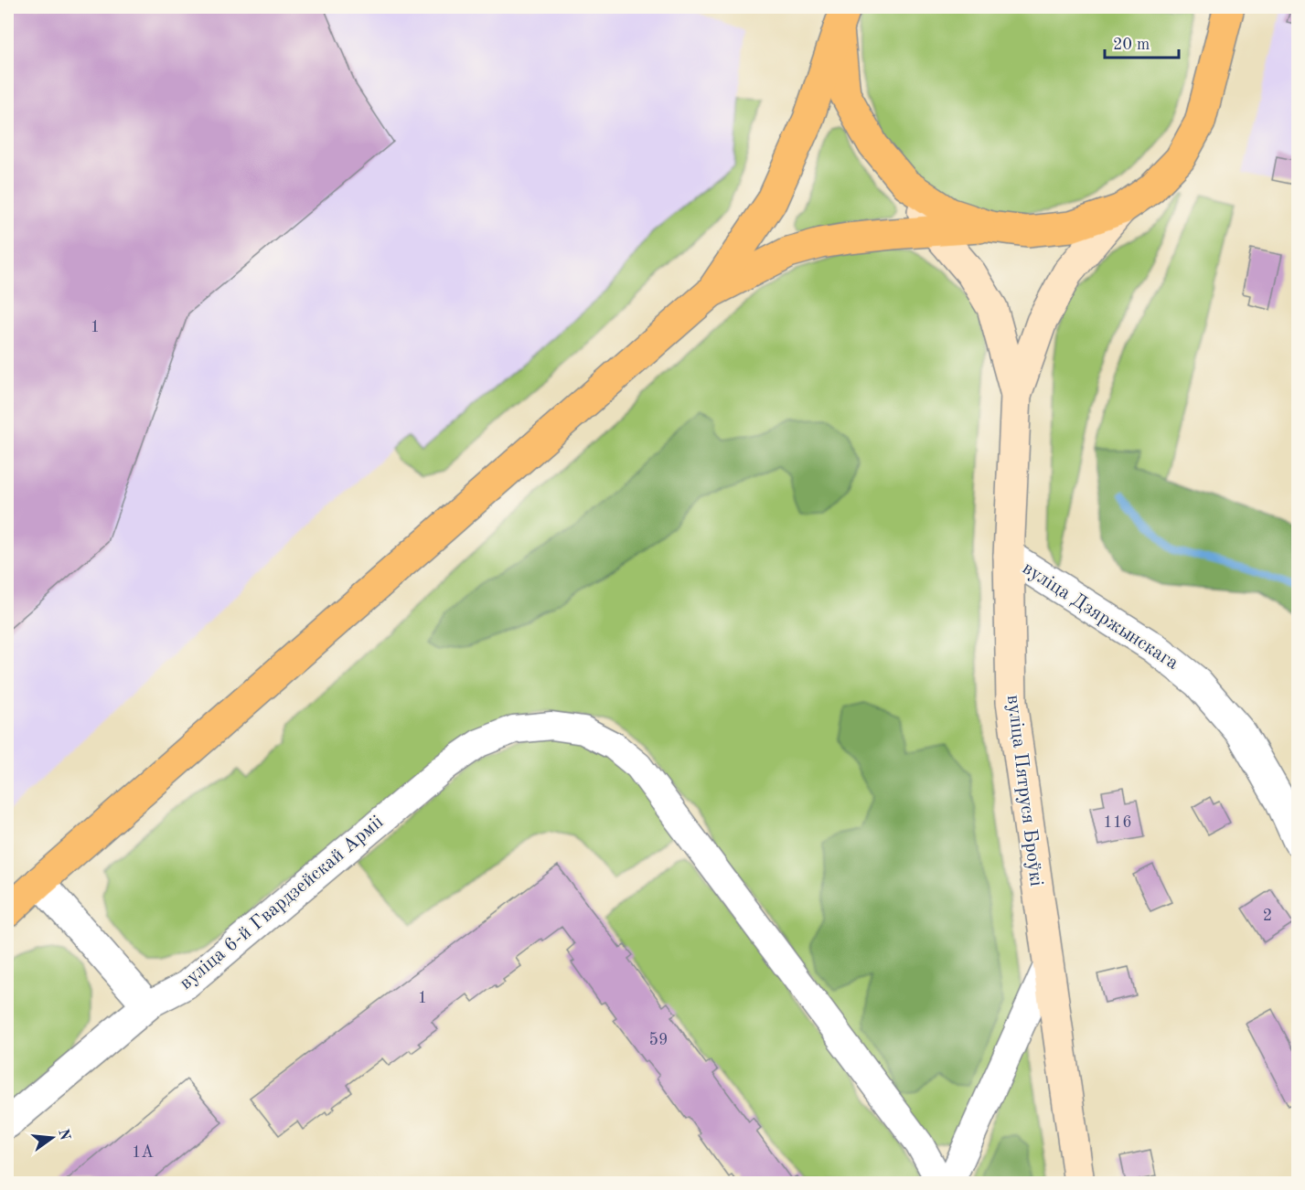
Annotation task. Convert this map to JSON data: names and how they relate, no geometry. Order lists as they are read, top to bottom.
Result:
{
  "streets": {
    "main road": ["вуліца Пятруся Броўкі"],
    "street": ["вуліца Дзяржынскага", "вуліца 6-й Гвардзейскай Арміі"]
  },
  "crossings": [
    ["вуліца Дзяржынскага", "вуліца Пятруся Броўкі"]
  ],
  "house_numbers": [
    "1",
    "116",
    "2",
    "1",
    "59",
    "1А"
  ],
  "scale_bar": "20 m",
  "north": "right"
}
